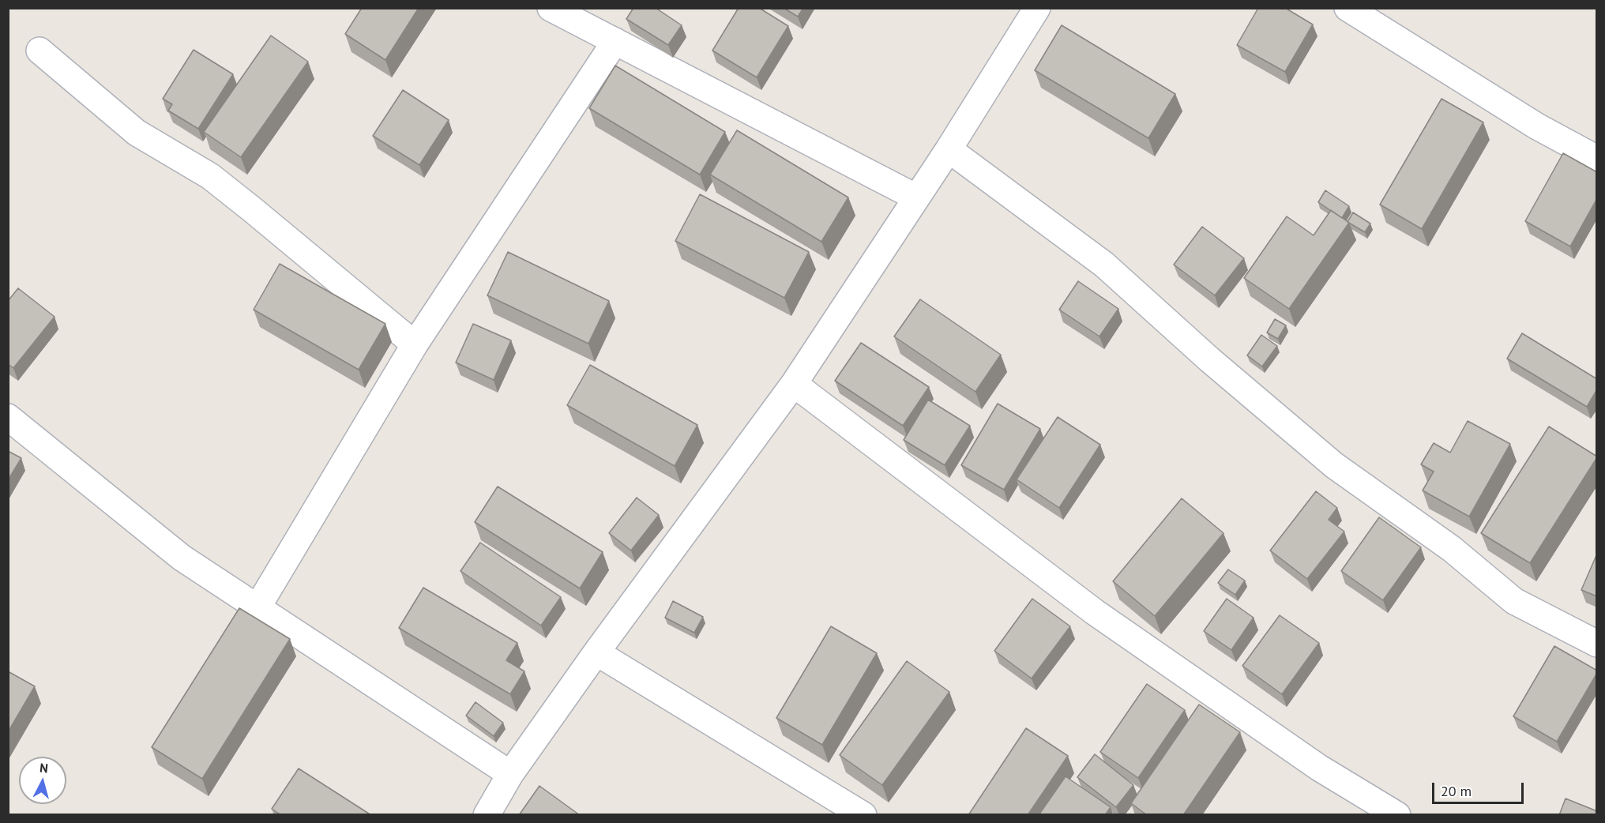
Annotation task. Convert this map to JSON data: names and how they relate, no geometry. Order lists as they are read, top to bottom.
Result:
{
  "scale_bar": "20 m",
  "north": "top"
}
